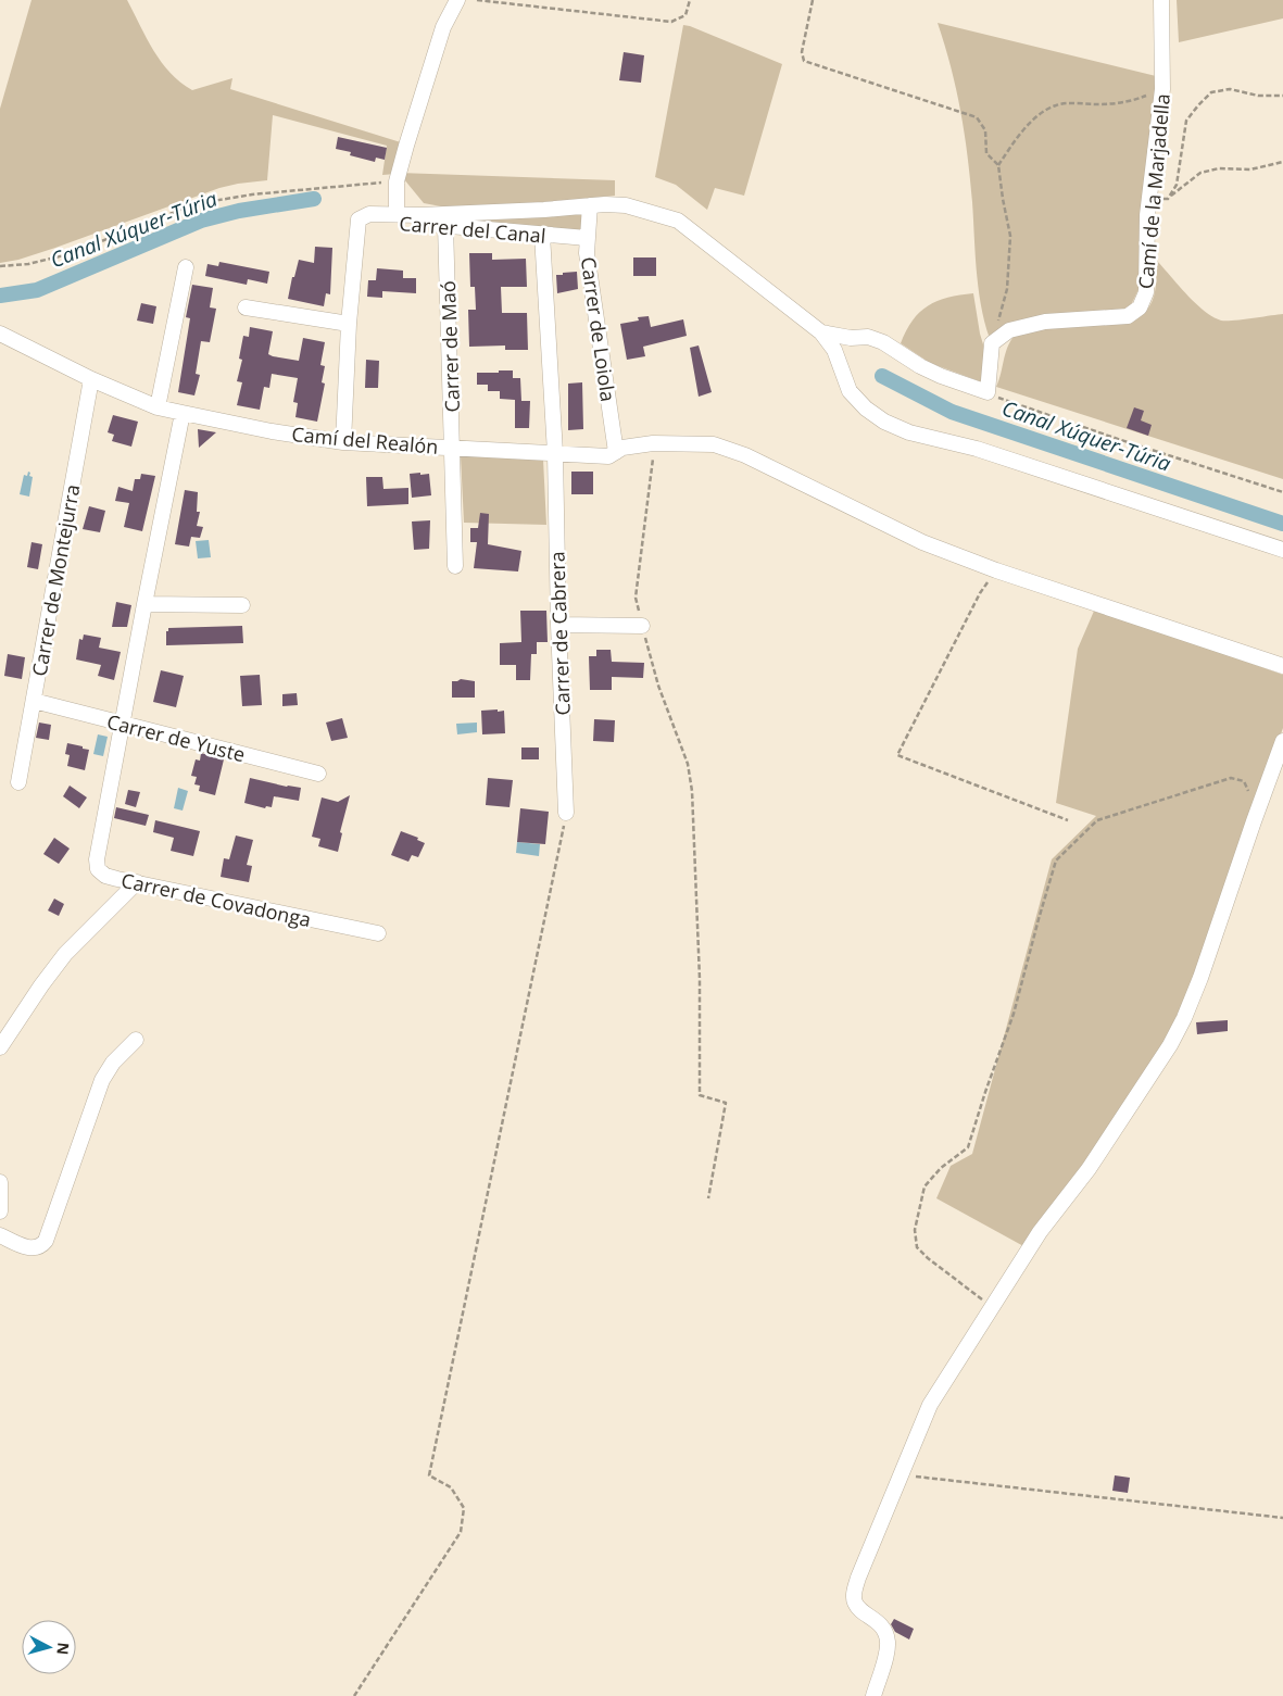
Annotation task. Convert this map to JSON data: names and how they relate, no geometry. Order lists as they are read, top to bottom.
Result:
{
  "streets": {
    "street": [
      "Camí de la Marjadella",
      "Carrer del Canal",
      "Carrer de Loiola",
      "Carrer de Maó",
      "Camí del Realón",
      "Carrer de Montejurra",
      "Carrer de Cabrera",
      "Carrer de Yuste",
      "Carrer de Covadonga"
    ]
  },
  "crossings": [
    ["Carrer del Canal", "Carrer de Loiola"],
    ["Carrer del Canal", "Carrer de Maó"],
    ["Carrer del Canal", "Carrer de Cabrera"],
    ["Carrer de Loiola", "Camí del Realón"],
    ["Carrer de Maó", "Camí del Realón"],
    ["Camí del Realón", "Carrer de Montejurra"],
    ["Camí del Realón", "Carrer de Cabrera"],
    ["Camí del Realón", "Carrer de Covadonga"],
    ["Carrer de Montejurra", "Carrer de Yuste"],
    ["Carrer de Yuste", "Carrer de Covadonga"]
  ],
  "water": ["Canal Xúquer-Túria"],
  "north": "right"
}
